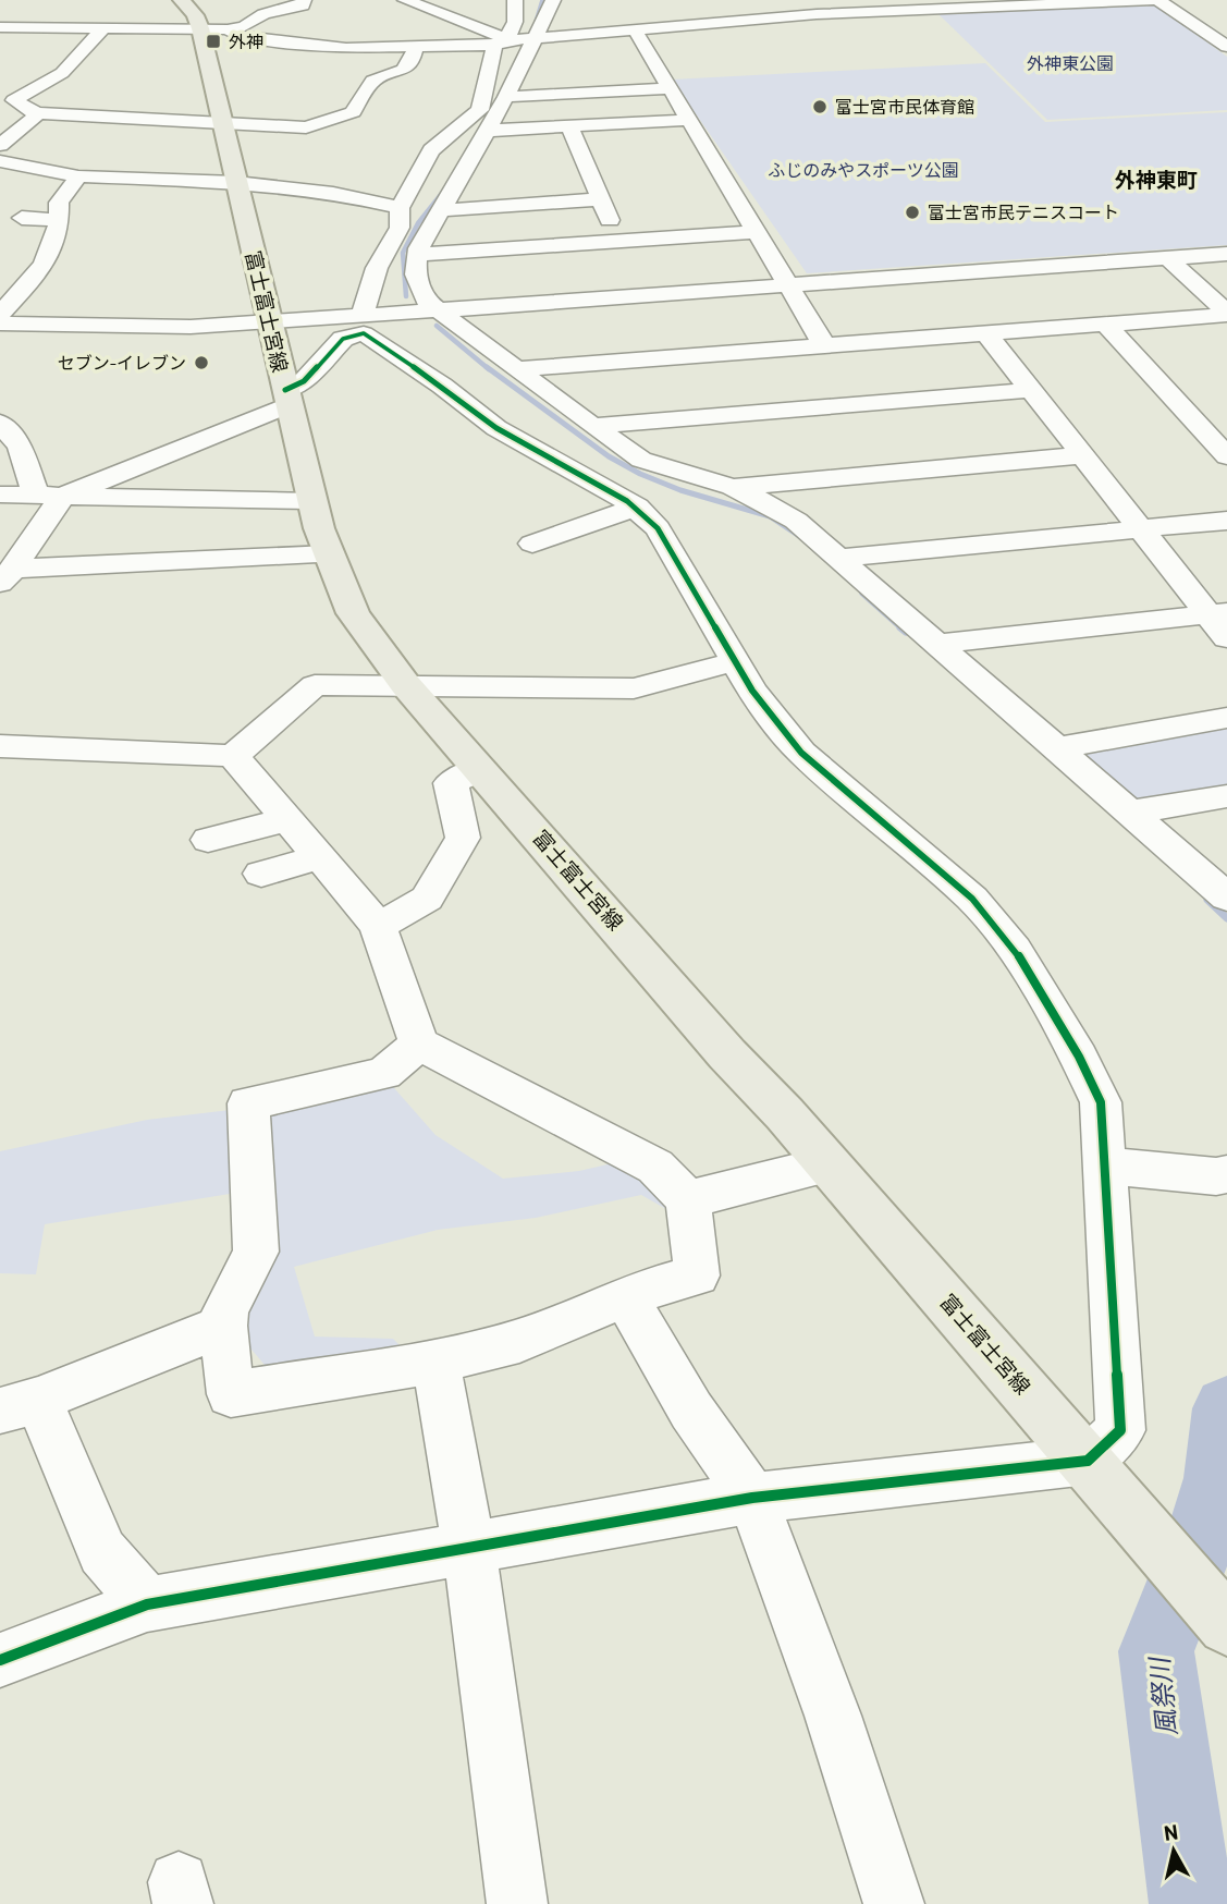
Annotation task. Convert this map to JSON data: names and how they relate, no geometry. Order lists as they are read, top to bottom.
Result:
{
  "streets": {
    "main road": ["富士富士宮線"]
  },
  "districts": ["外神東町"],
  "water": ["風祭川"],
  "parks": ["外神東公園", "ふじのみやスポーツ公園"],
  "places": {
    "transit": ["外神"],
    "other": ["富士宮市民体育館", "富士宮市民テニスコート", "セブン-イレブン"]
  },
  "north": "top"
}
